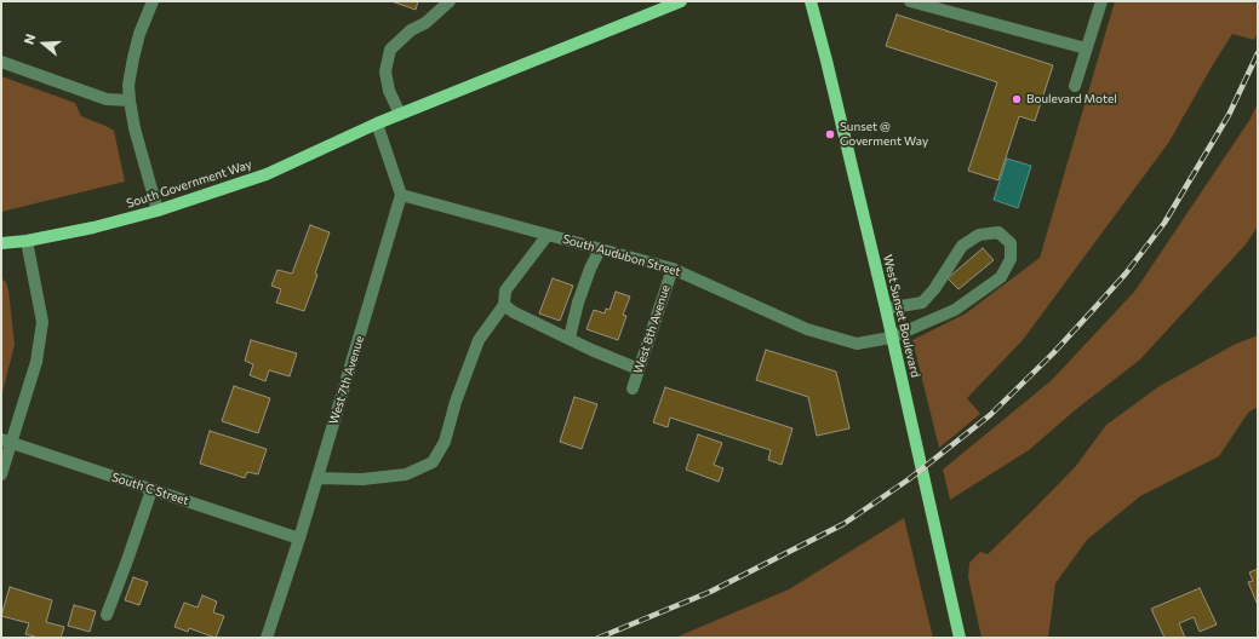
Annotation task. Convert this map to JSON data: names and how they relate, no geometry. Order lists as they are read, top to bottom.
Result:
{
  "streets": {
    "main road": ["South Government Way", "West Sunset Boulevard"],
    "street": [
      "South Audubon Street",
      "West 8th Avenue",
      "West 7th Avenue",
      "South C Street"
    ]
  },
  "crossings": [
    ["South Audubon Street", "West Sunset Boulevard"],
    ["South Audubon Street", "West 8th Avenue"],
    ["South Audubon Street", "West 7th Avenue"],
    ["West 7th Avenue", "South C Street"]
  ],
  "places": ["Boulevard Motel", "Sunset @ Goverment Way"],
  "north": "left"
}
